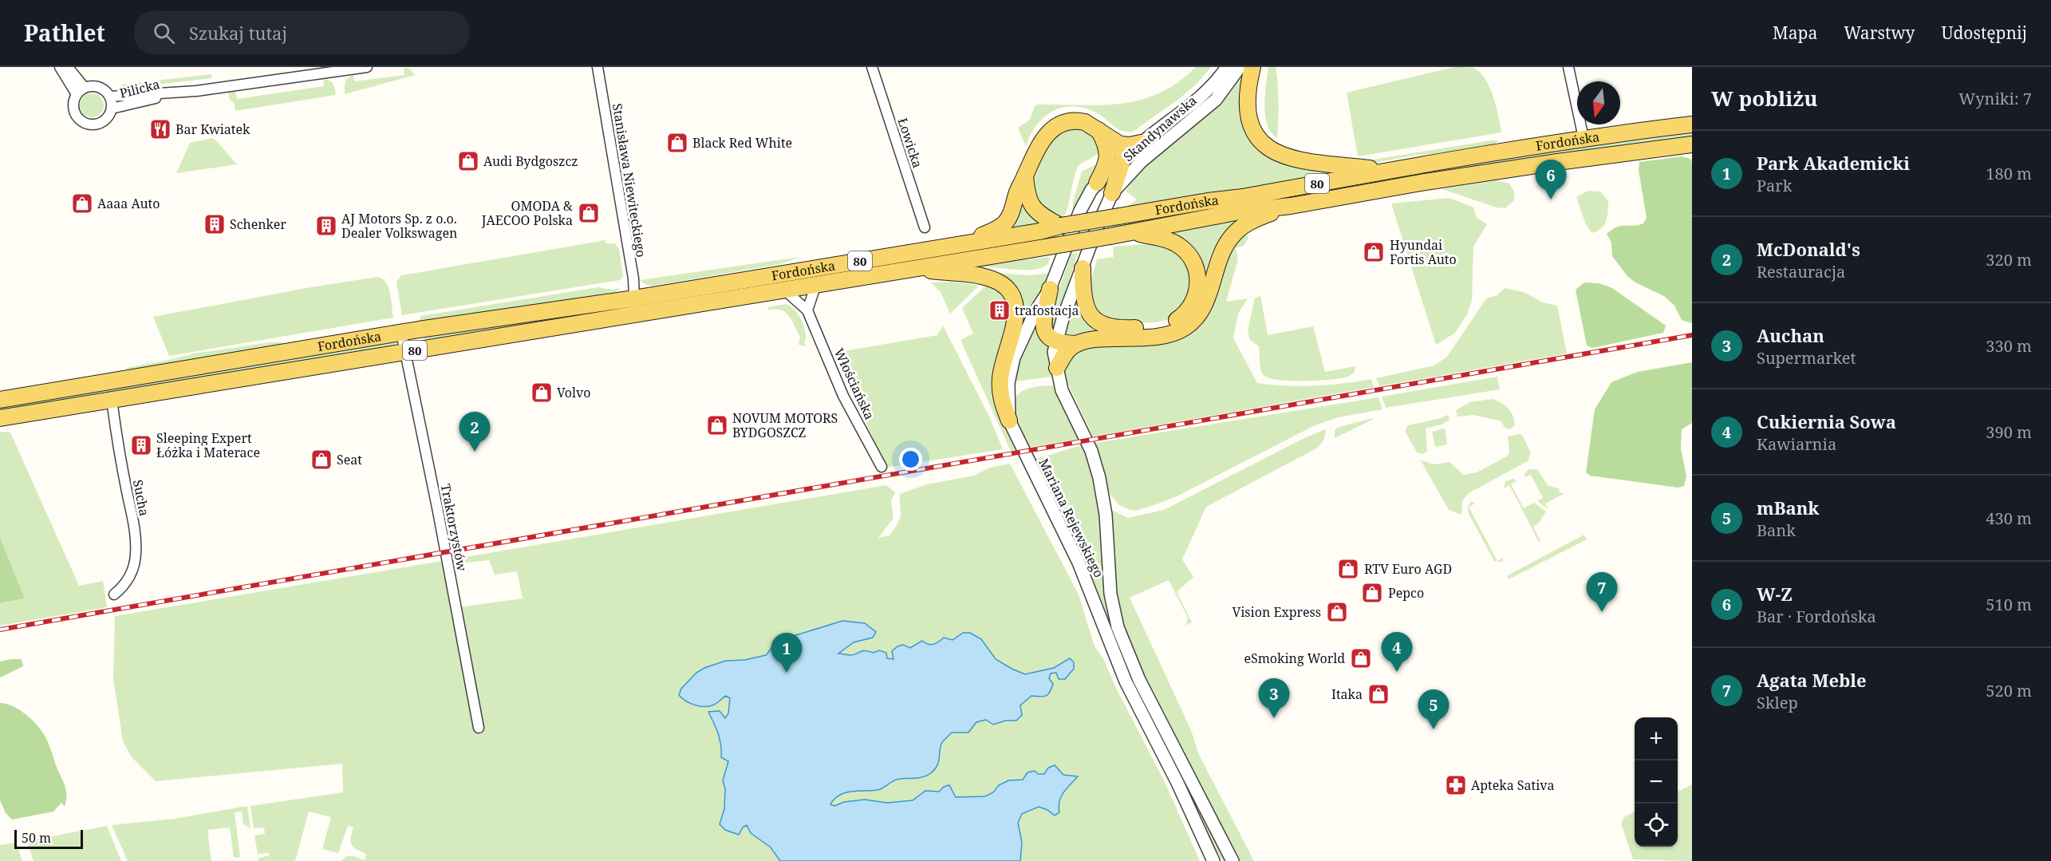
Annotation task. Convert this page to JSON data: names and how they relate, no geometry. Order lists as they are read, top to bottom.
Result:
{
  "streets": {
    "main road": ["Fordońska", "80"],
    "street": [
      "Pilicka",
      "Skandynawska",
      "Łowicka",
      "Stanisława Niewiteckiego",
      "Włościańska",
      "Sucha",
      "Mariana Rejewskiego",
      "Traktorzystów"
    ]
  },
  "crossings": [
    ["Skandynawska", "Fordońska"],
    ["Skandynawska", "Mariana Rejewskiego"],
    ["Fordońska", "Stanisława Niewiteckiego"],
    ["Fordońska", "Włościańska"],
    ["Fordońska", "Sucha"],
    ["Fordońska", "Mariana Rejewskiego"],
    ["Fordońska", "Traktorzystów"]
  ],
  "places": {
    "restaurant": ["Bar Kwiatek"],
    "shop": [
      "Black Red White",
      "Audi Bydgoszcz",
      "Aaaa Auto",
      "OMODA & JAECOO Polska",
      "Hyundai Fortis Auto",
      "Volvo",
      "NOVUM MOTORS BYDGOSZCZ",
      "Seat",
      "RTV Euro AGD",
      "Pepco",
      "Vision Express",
      "eSmoking World",
      "Itaka"
    ],
    "building": [
      "Schenker",
      "AJ Motors Sp. z o.o. Dealer Volkswagen",
      "trafostacja",
      "Sleeping Expert Łóżka i Materace"
    ],
    "pharmacy": ["Apteka Sativa"]
  },
  "scale_bar": "50 m",
  "north": "bottom",
  "page": {
    "header": "Pathlet",
    "search": "Szukaj tutaj",
    "nav": ["Mapa", "Warstwy", "Udostępnij"],
    "heading": ["W pobliżu", "Wyniki: 7"],
    "list": [
      {
        "mark": "1",
        "name": "Park Akademicki",
        "note": "Park",
        "value": "180 m"
      },
      {
        "mark": "2",
        "name": "McDonald's",
        "note": "Restauracja",
        "value": "320 m"
      },
      {
        "mark": "3",
        "name": "Auchan",
        "note": "Supermarket",
        "value": "330 m"
      },
      {
        "mark": "4",
        "name": "Cukiernia Sowa",
        "note": "Kawiarnia",
        "value": "390 m"
      },
      {
        "mark": "5",
        "name": "mBank",
        "note": "Bank",
        "value": "430 m"
      },
      {
        "mark": "6",
        "name": "W-Z",
        "note": "Bar · Fordońska",
        "value": "510 m"
      },
      {
        "mark": "7",
        "name": "Agata Meble",
        "note": "Sklep",
        "value": "520 m"
      }
    ],
    "pins": [
      "6",
      "2",
      "7",
      "4",
      "1",
      "3",
      "5"
    ],
    "map_buttons": ["+", "−"],
    "scale": "50 m"
  }
}
